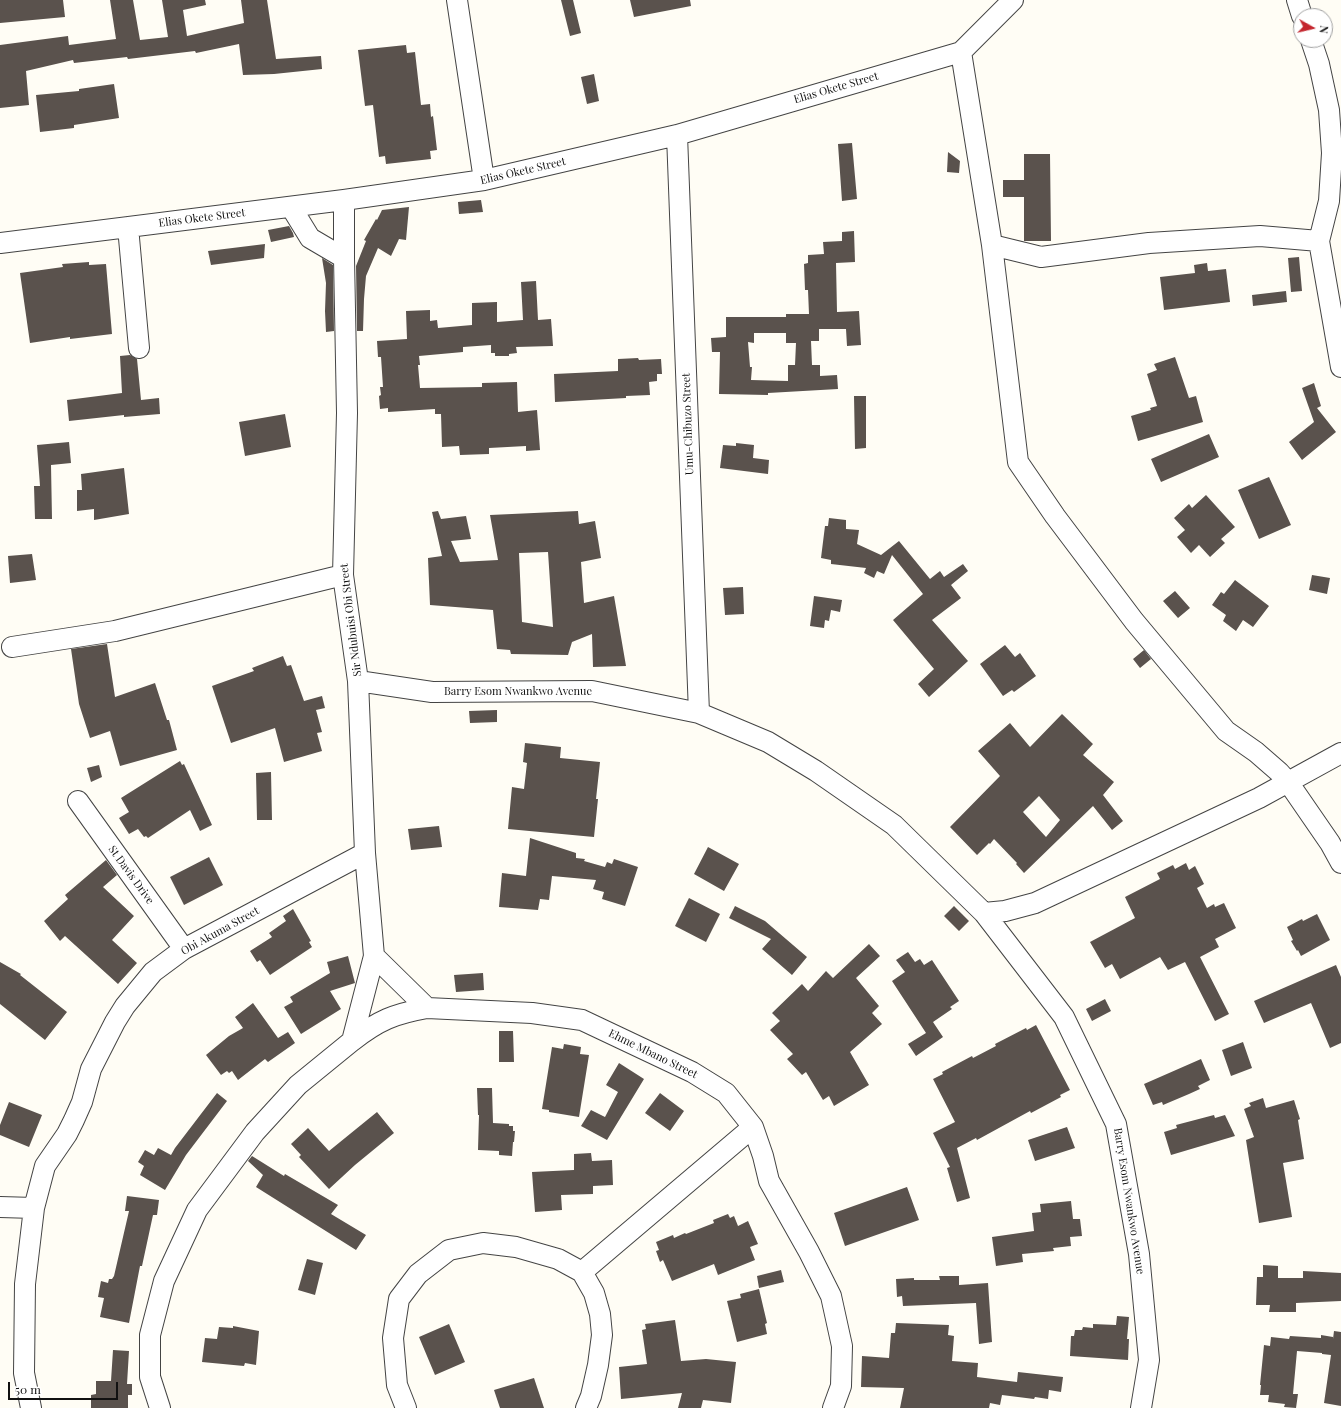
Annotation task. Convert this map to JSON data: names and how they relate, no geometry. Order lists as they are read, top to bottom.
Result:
{
  "streets": {
    "street": [
      "Elias Okete Street",
      "Umu-Chibuzo Street",
      "Sir Ndubuisi Obi Street",
      "Barry Esom Nwankwo Avenue",
      "St Davis Drive",
      "Obi Akuma Street",
      "Ehme Mbano Street"
    ]
  },
  "crossings": [
    ["Elias Okete Street", "Umu-Chibuzo Street"],
    ["Elias Okete Street", "Sir Ndubuisi Obi Street"],
    ["Umu-Chibuzo Street", "Barry Esom Nwankwo Avenue"],
    ["Sir Ndubuisi Obi Street", "Barry Esom Nwankwo Avenue"],
    ["Sir Ndubuisi Obi Street", "Obi Akuma Street"],
    ["Sir Ndubuisi Obi Street", "Ehme Mbano Street"],
    ["St Davis Drive", "Obi Akuma Street"]
  ],
  "scale_bar": "50 m",
  "north": "right"
}
